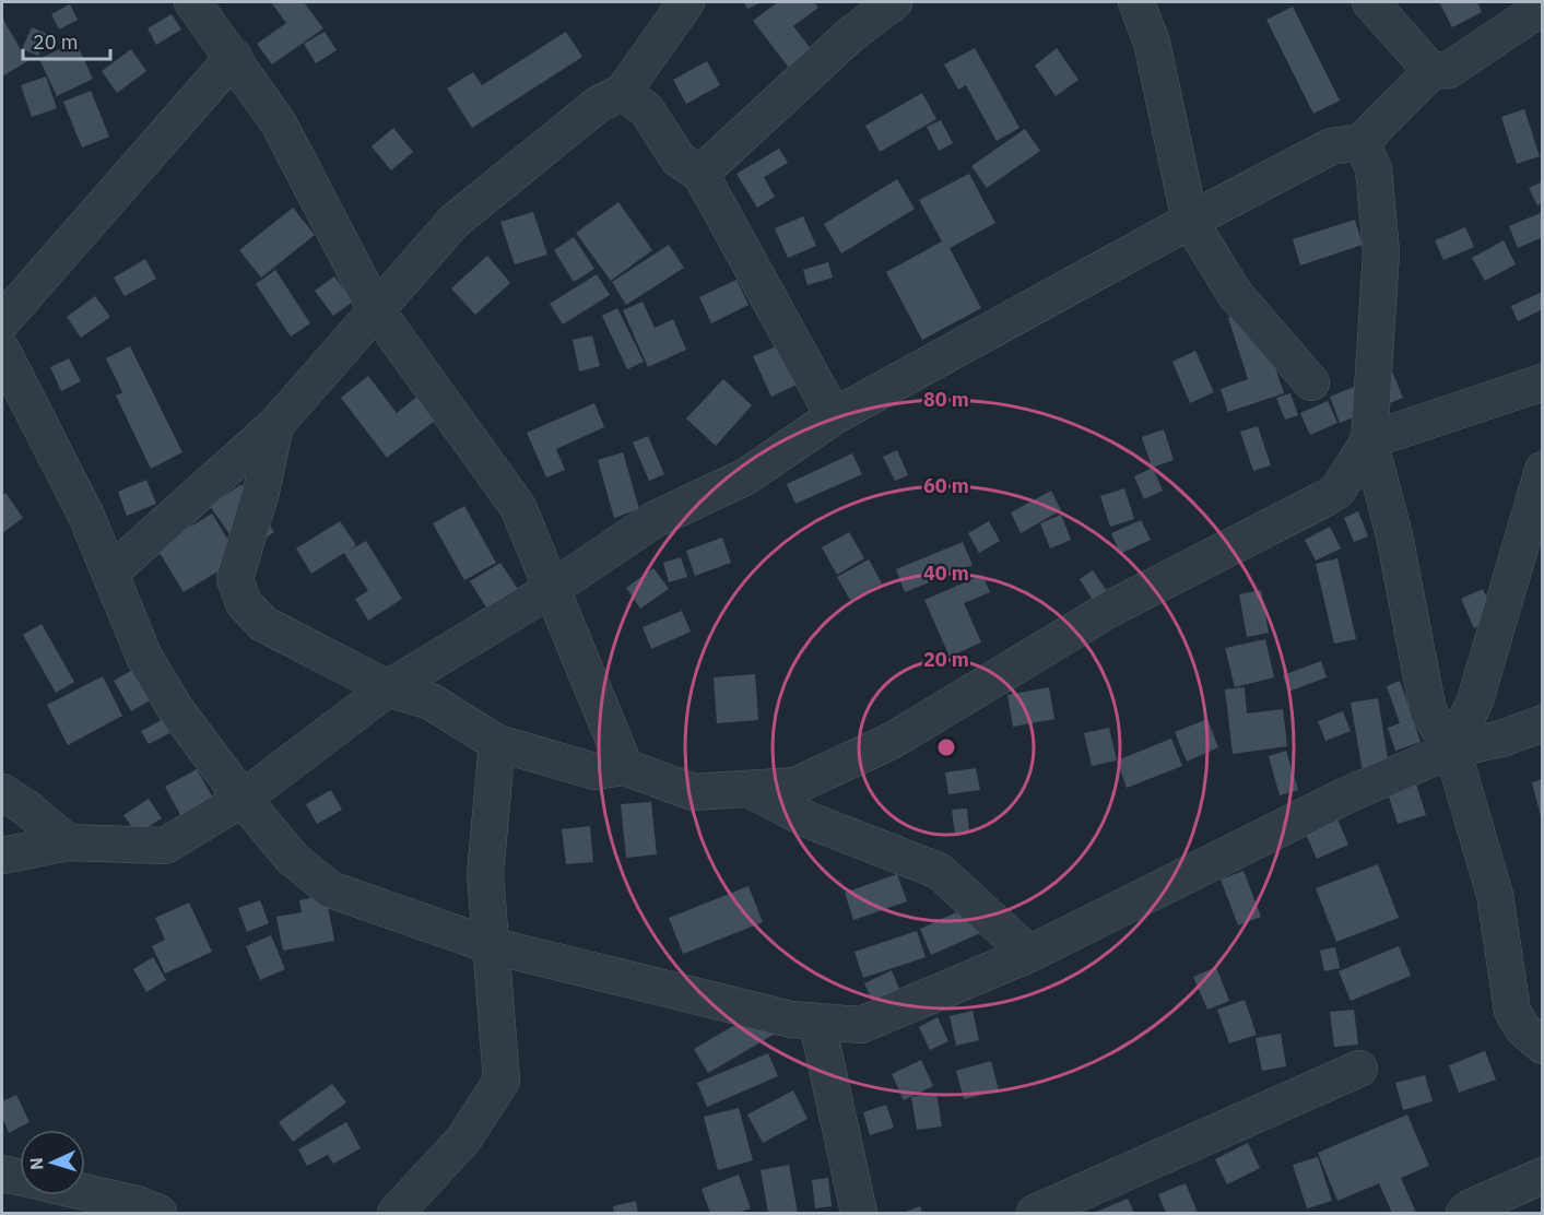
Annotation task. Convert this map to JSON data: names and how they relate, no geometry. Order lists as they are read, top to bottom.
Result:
{
  "scale_bar": "20 m",
  "north": "left",
  "rings": [
    "80 m",
    "60 m",
    "40 m",
    "20 m"
  ]
}
